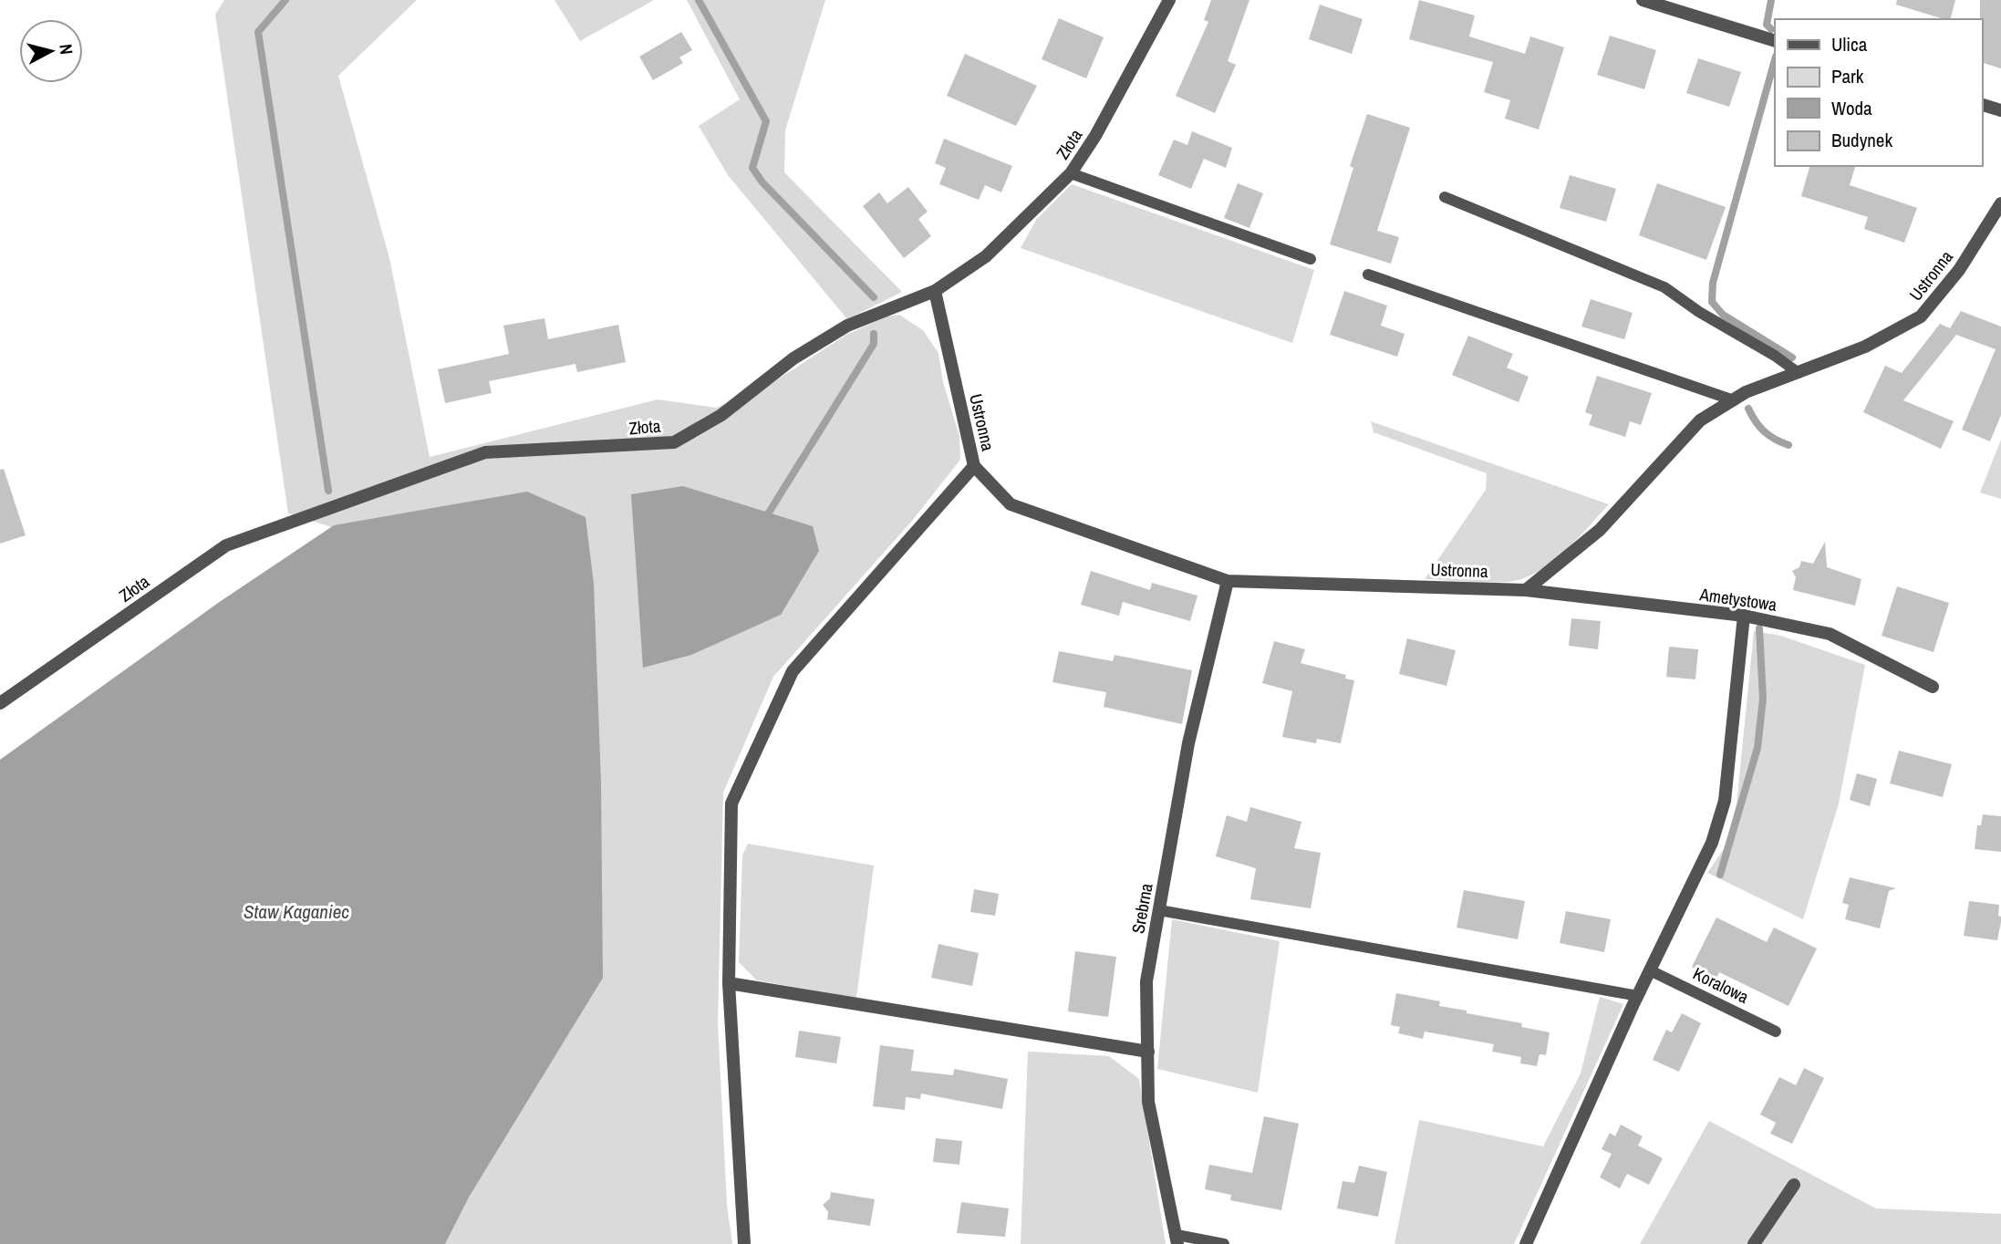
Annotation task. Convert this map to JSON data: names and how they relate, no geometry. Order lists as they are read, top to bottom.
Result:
{
  "streets": {
    "street": [
      "Złota",
      "Ustronna",
      "Ametystowa",
      "Srebrna"
    ],
    "lane": ["Koralowa"]
  },
  "crossings": [
    ["Złota", "Ustronna"],
    ["Ustronna", "Ametystowa"],
    ["Ustronna", "Srebrna"]
  ],
  "water": ["Staw Kaganiec"],
  "legend": [
    "Ulica",
    "Park",
    "Woda",
    "Budynek"
  ],
  "north": "right"
}
